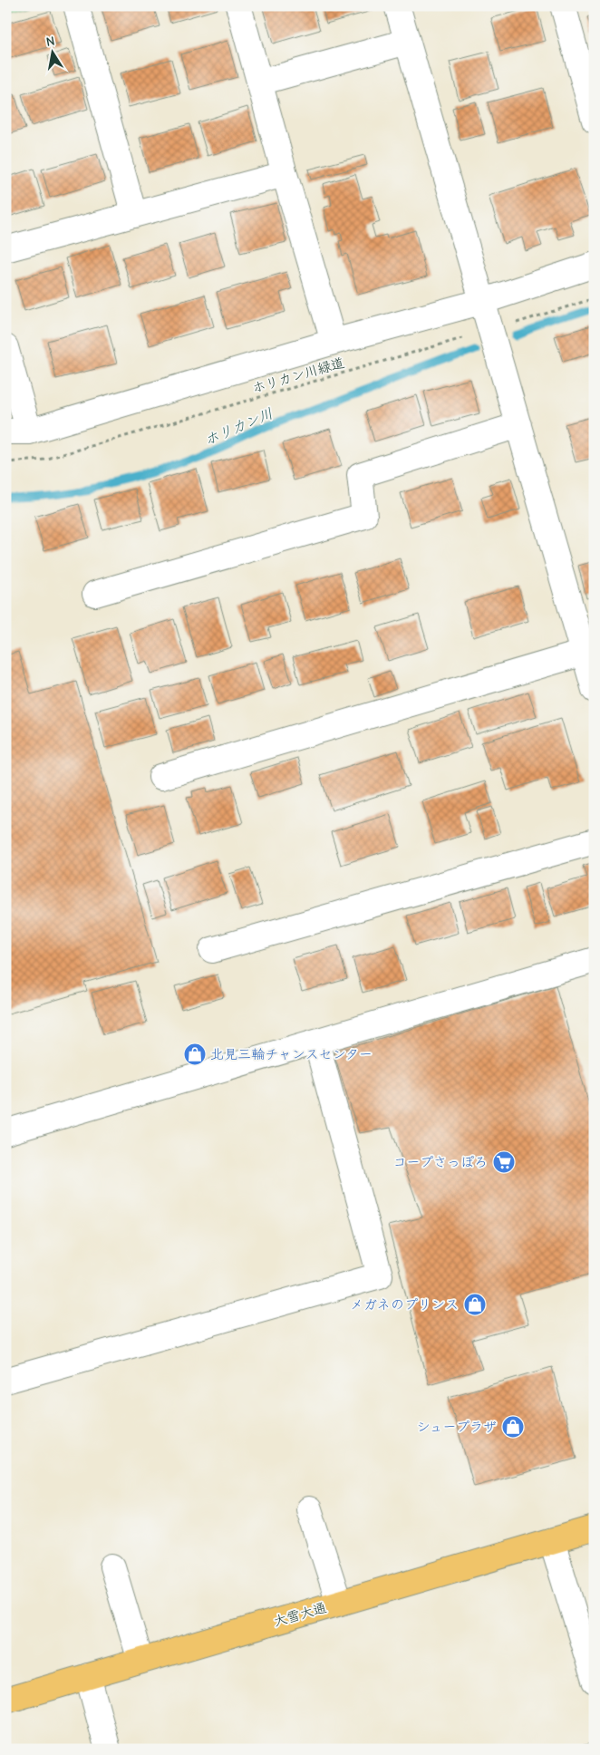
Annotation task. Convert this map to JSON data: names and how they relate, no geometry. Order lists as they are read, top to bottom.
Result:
{
  "streets": {
    "highway": ["大雪大通"],
    "path": ["ホリカン川緑道"]
  },
  "water": ["ホリカン川"],
  "places": {
    "shop": ["北見三輪チャンスセンター", "メガネのプリンス", "シュープラザ"],
    "supermarket": ["コープさっぽろ"]
  },
  "north": "top"
}
